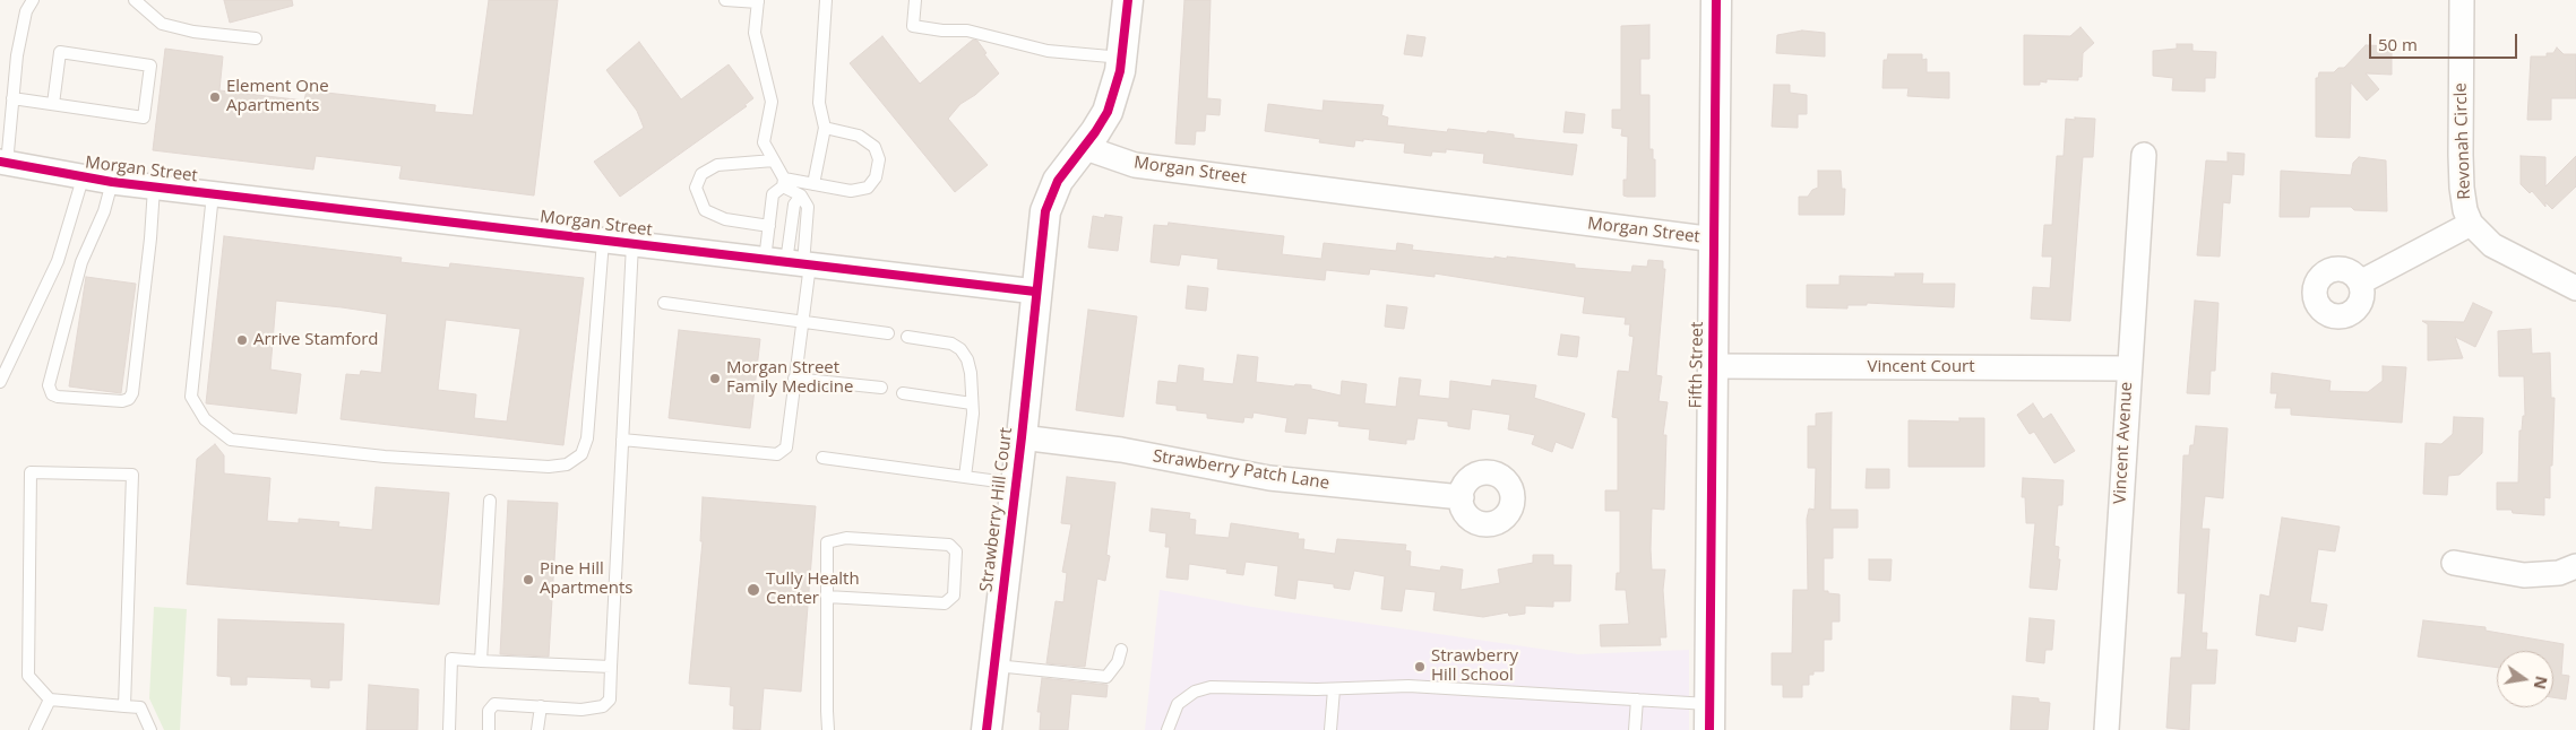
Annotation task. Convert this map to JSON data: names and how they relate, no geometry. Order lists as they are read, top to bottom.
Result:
{
  "streets": {
    "street": [
      "Revonah Circle",
      "Morgan Street",
      "Fifth Street",
      "Vincent Court",
      "Vincent Avenue",
      "Strawberry Patch Lane",
      "Strawberry Hill Court"
    ]
  },
  "crossings": [
    ["Morgan Street", "Fifth Street"],
    ["Morgan Street", "Strawberry Hill Court"],
    ["Fifth Street", "Vincent Court"],
    ["Vincent Court", "Vincent Avenue"],
    ["Strawberry Patch Lane", "Strawberry Hill Court"]
  ],
  "places": [
    "Element One Apartments",
    "Arrive Stamford",
    "Morgan Street Family Medicine",
    "Pine Hill Apartments",
    "Tully Health Center",
    "Strawberry Hill School"
  ],
  "scale_bar": "50 m",
  "north": "right"
}
